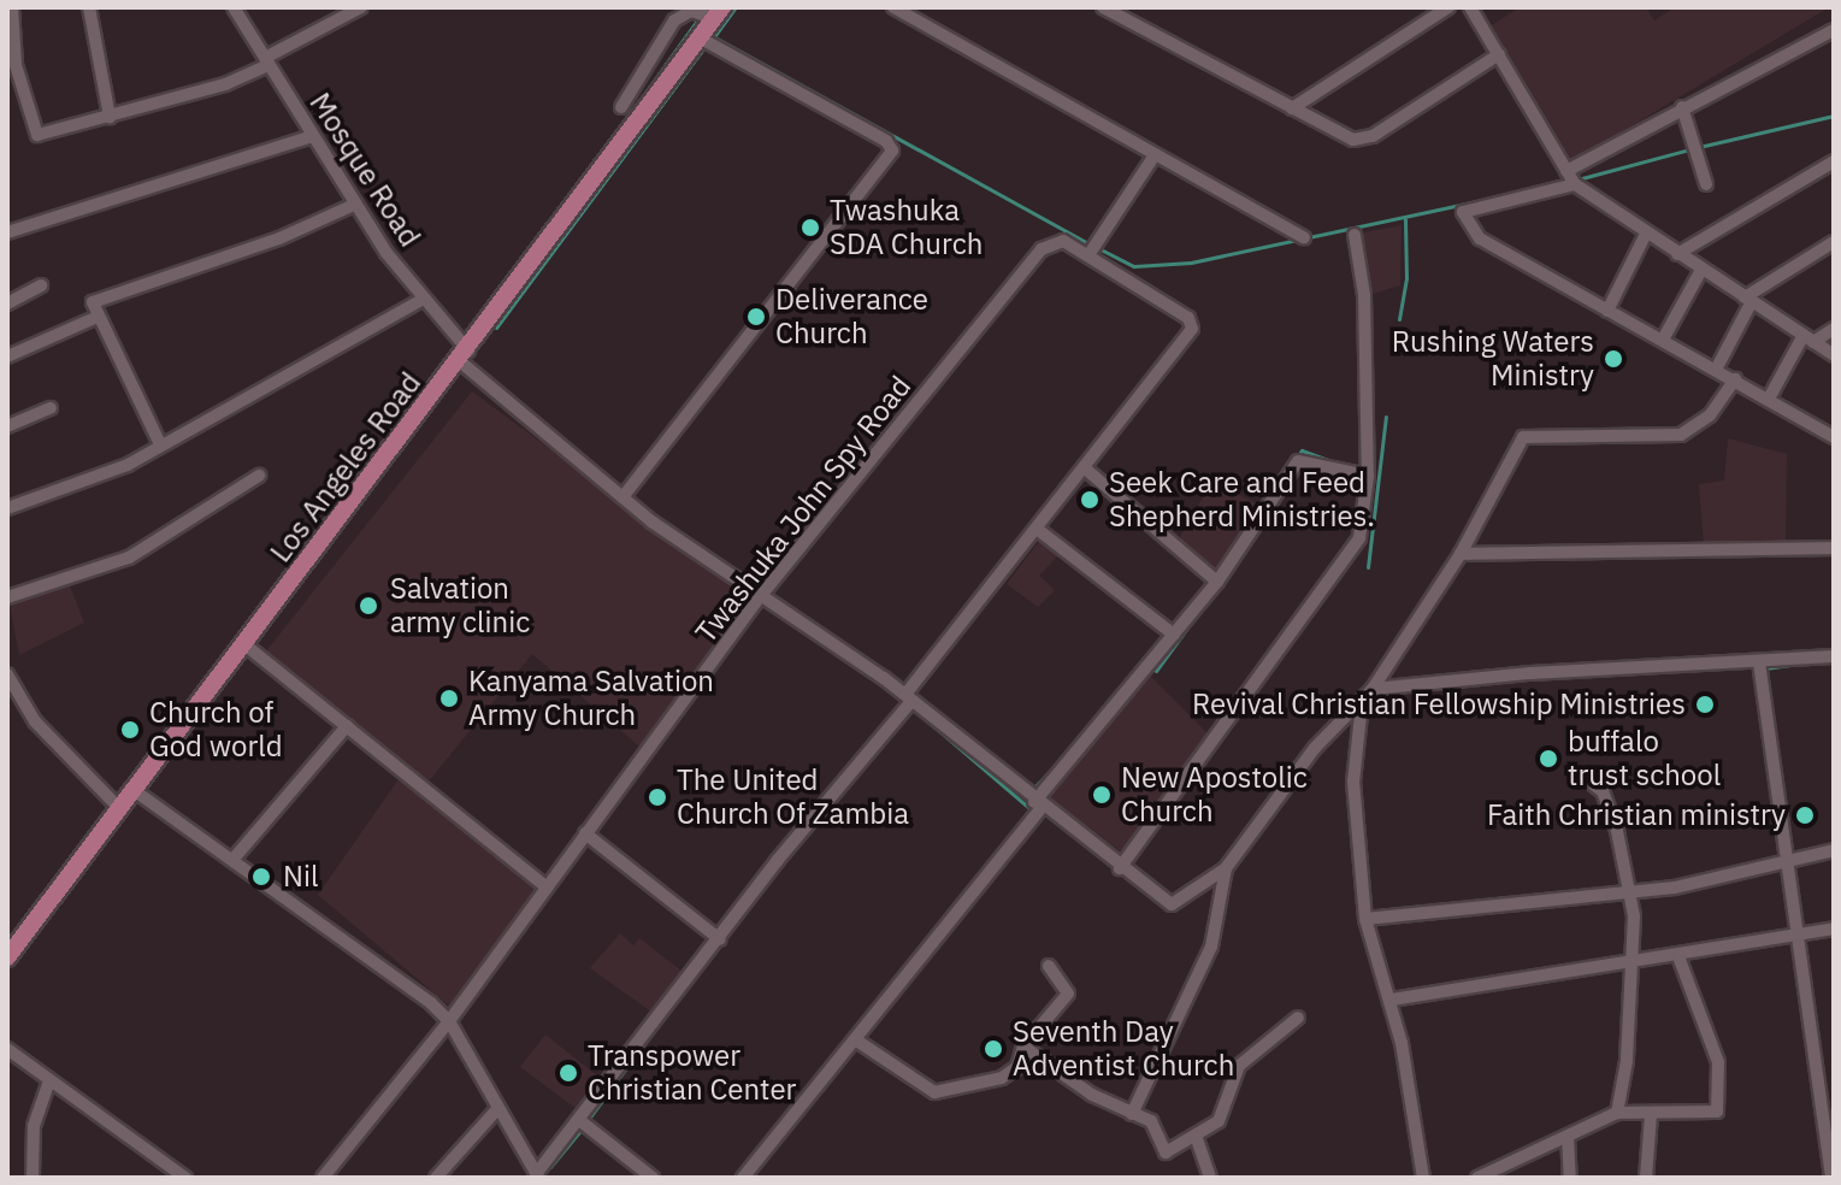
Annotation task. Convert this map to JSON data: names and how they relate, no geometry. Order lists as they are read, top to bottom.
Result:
{
  "streets": {
    "main road": ["Los Angeles Road"],
    "street": ["Mosque Road", "Twashuka John Spy Road"]
  },
  "crossings": [
    ["Mosque Road", "Los Angeles Road"],
    ["Mosque Road", "Twashuka John Spy Road"]
  ],
  "places": [
    "Twashuka SDA Church",
    "Deliverance Church",
    "Rushing Waters Ministry",
    "Seek Care and Feed Shepherd Ministries.",
    "Salvation army clinic",
    "Kanyama Salvation Army Church",
    "Revival Christian Fellowship Ministries",
    "Church of God world",
    "buffalo trust school",
    "New Apostolic Church",
    "The United Church Of Zambia",
    "Faith Christian ministry",
    "Nil",
    "Seventh Day Adventist Church",
    "Transpower Christian Center"
  ]
}
